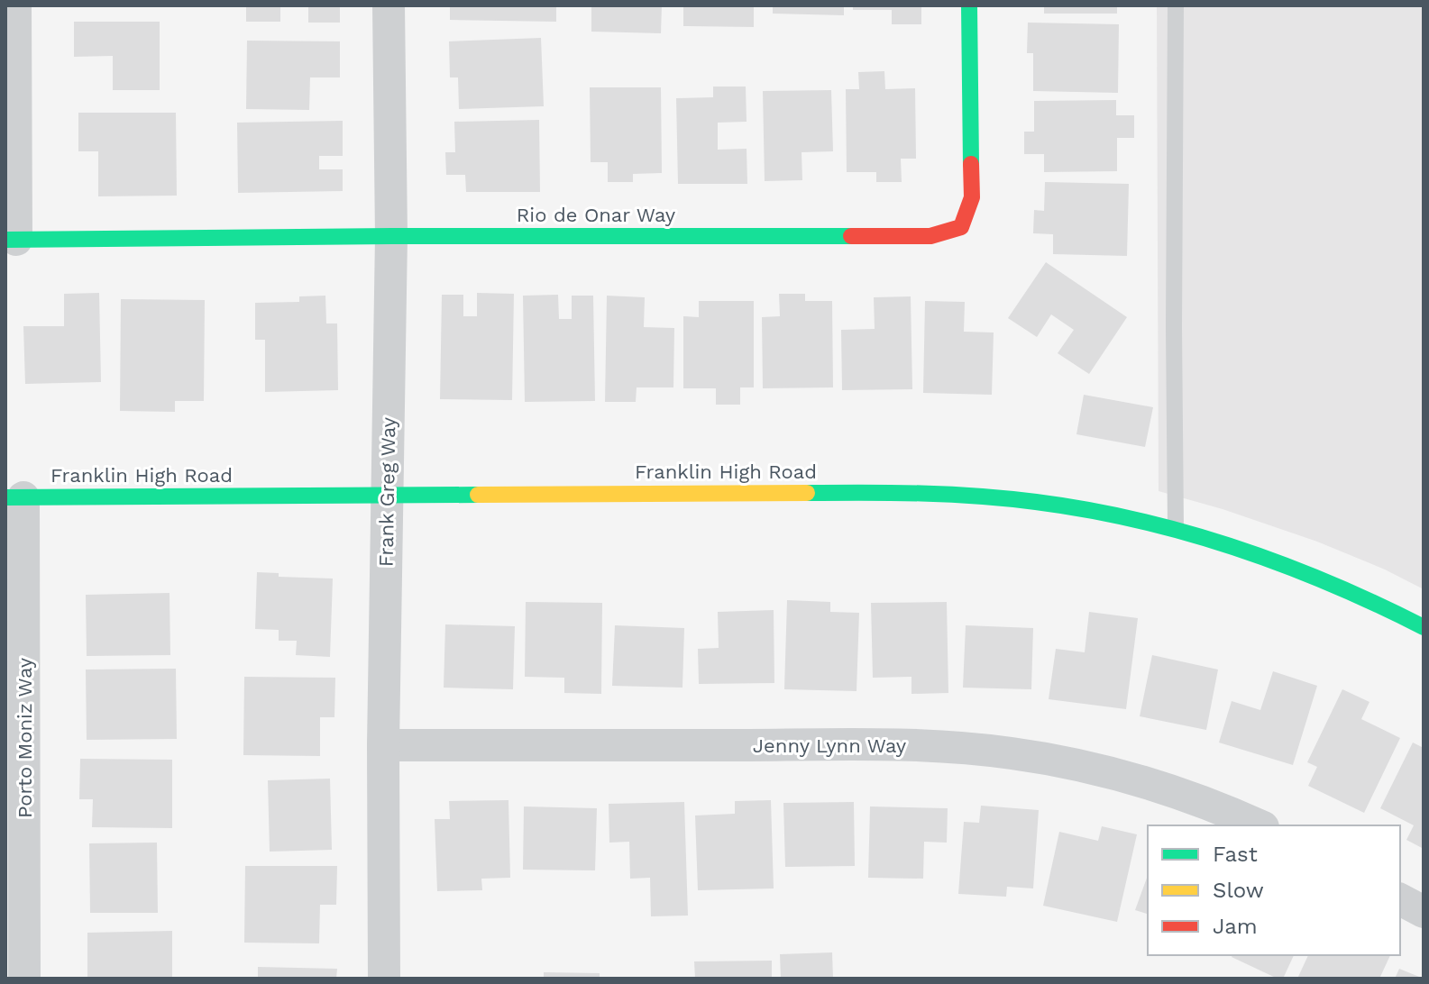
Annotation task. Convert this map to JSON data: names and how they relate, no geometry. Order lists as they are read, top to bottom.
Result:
{
  "streets": {
    "street": [
      "Rio de Onar Way",
      "Franklin High Road",
      "Frank Greg Way",
      "Porto Moniz Way",
      "Jenny Lynn Way"
    ]
  },
  "crossings": [
    ["Rio de Onar Way", "Frank Greg Way"],
    ["Franklin High Road", "Frank Greg Way"],
    ["Franklin High Road", "Porto Moniz Way"],
    ["Frank Greg Way", "Jenny Lynn Way"]
  ],
  "legend": ["Fast", "Slow", "Jam"]
}
